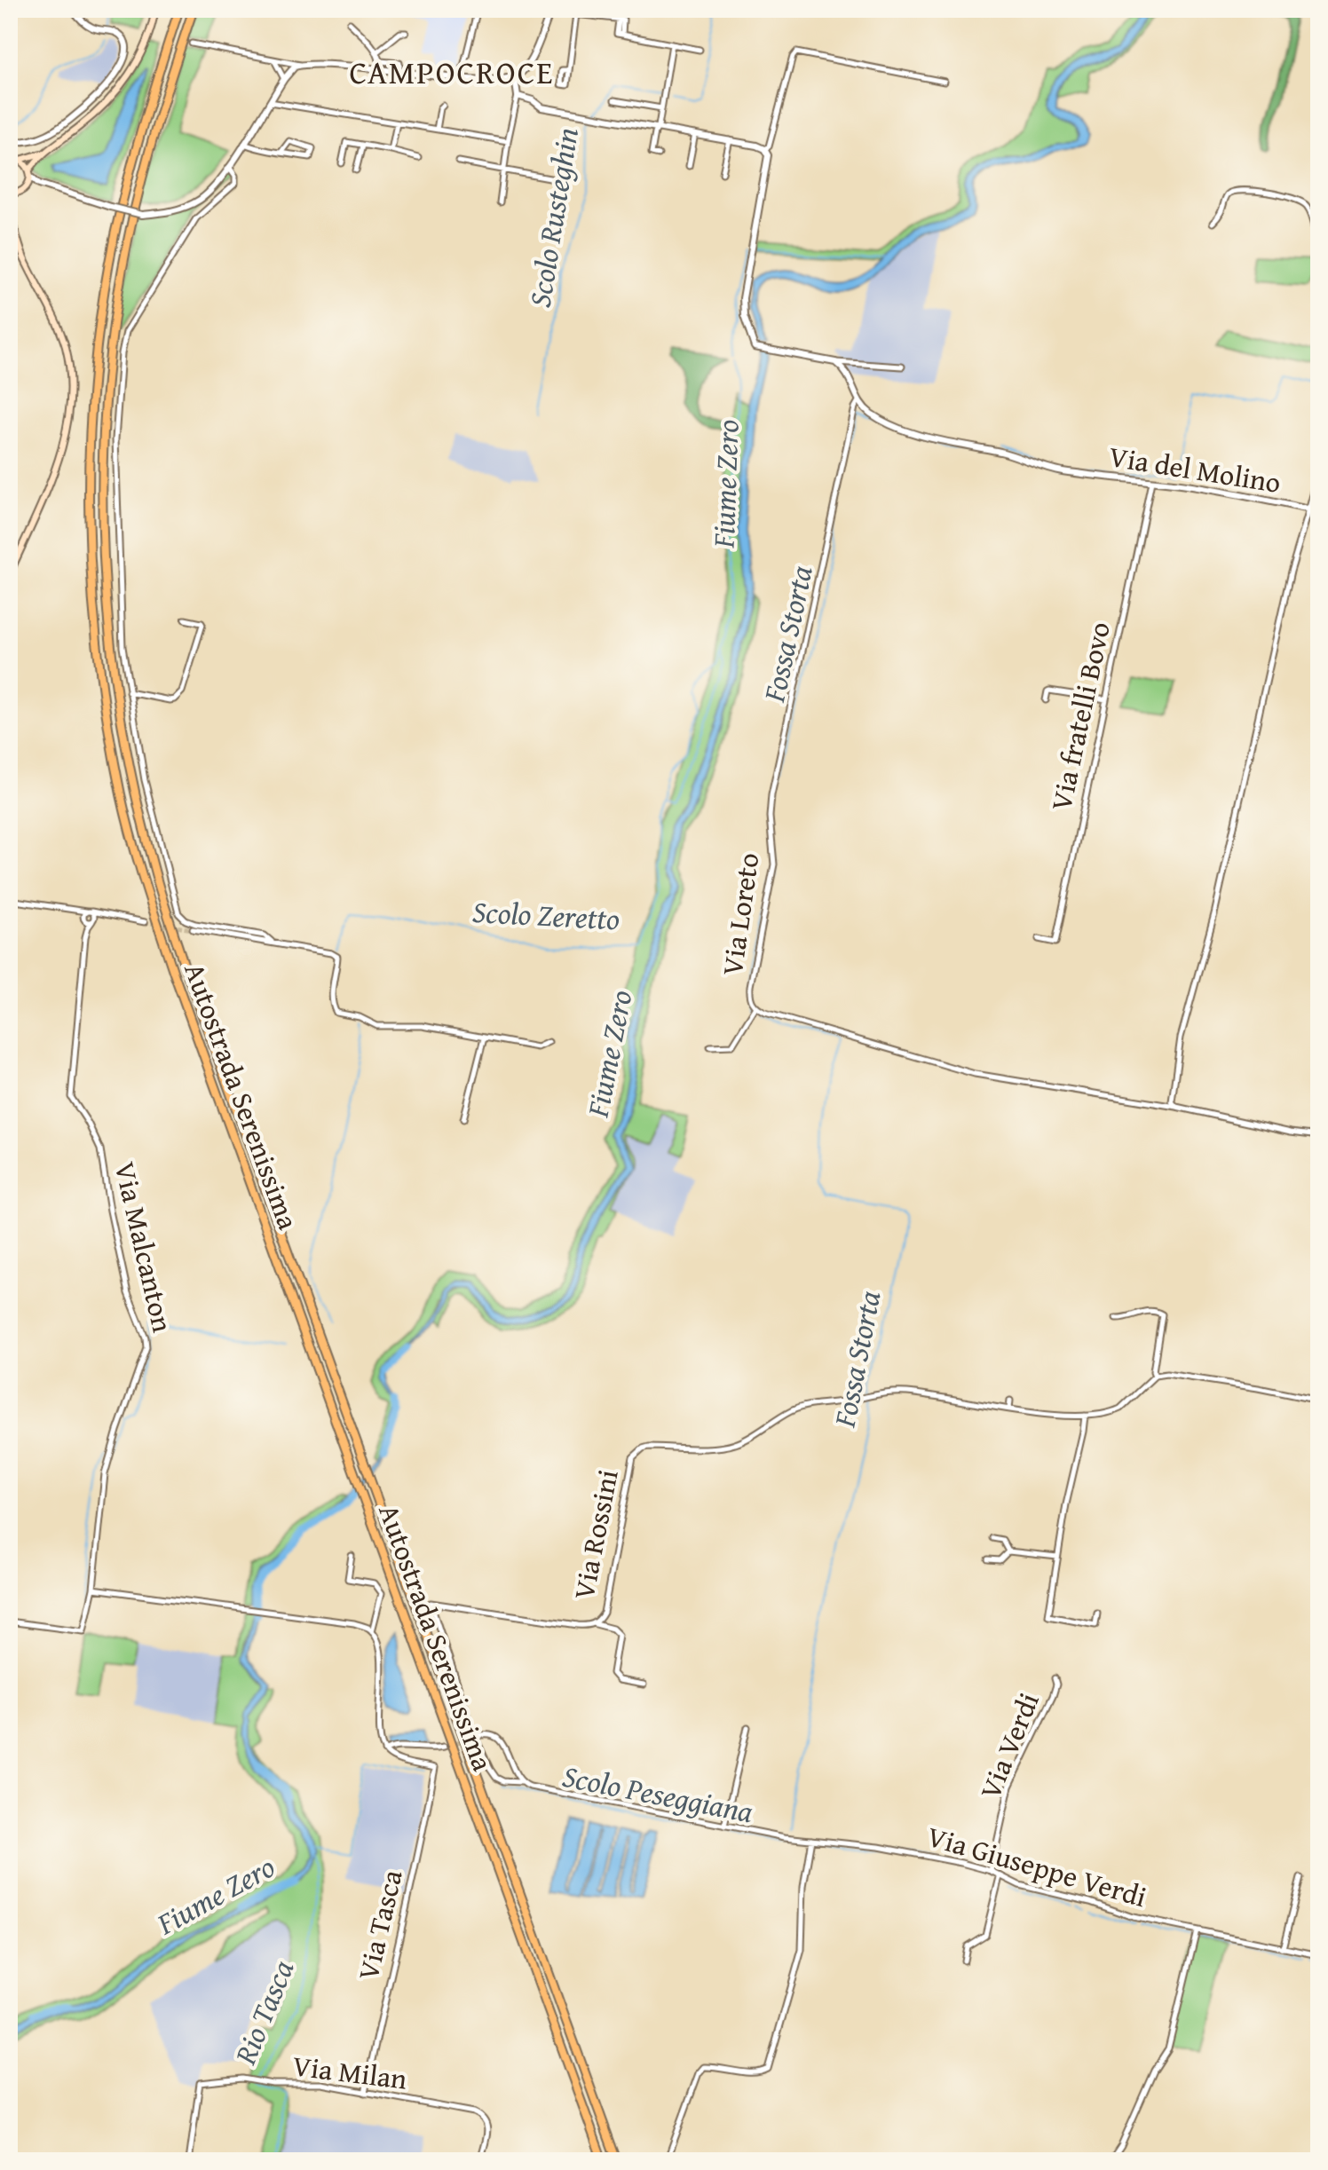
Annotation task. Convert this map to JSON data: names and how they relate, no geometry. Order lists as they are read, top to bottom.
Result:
{
  "streets": {
    "highway": ["Autostrada Serenissima"],
    "street": [
      "Via del Molino",
      "Via fratelli Bovo",
      "Via Loreto",
      "Via Malcanton",
      "Via Rossini",
      "Via Verdi",
      "Via Giuseppe Verdi",
      "Via Tasca",
      "Via Milan"
    ]
  },
  "crossings": [
    ["Via del Molino", "Via fratelli Bovo"],
    ["Via del Molino", "Via Loreto"],
    ["Via Rossini", "Via Giuseppe Verdi"],
    ["Via Verdi", "Via Giuseppe Verdi"],
    ["Via Tasca", "Via Milan"]
  ],
  "districts": ["CAMPOCROCE"],
  "water": [
    "Scolo Rusteghin",
    "Fiume Zero",
    "Fossa Storta",
    "Scolo Zeretto",
    "Scolo Peseggiana",
    "Rio Tasca"
  ]
}
